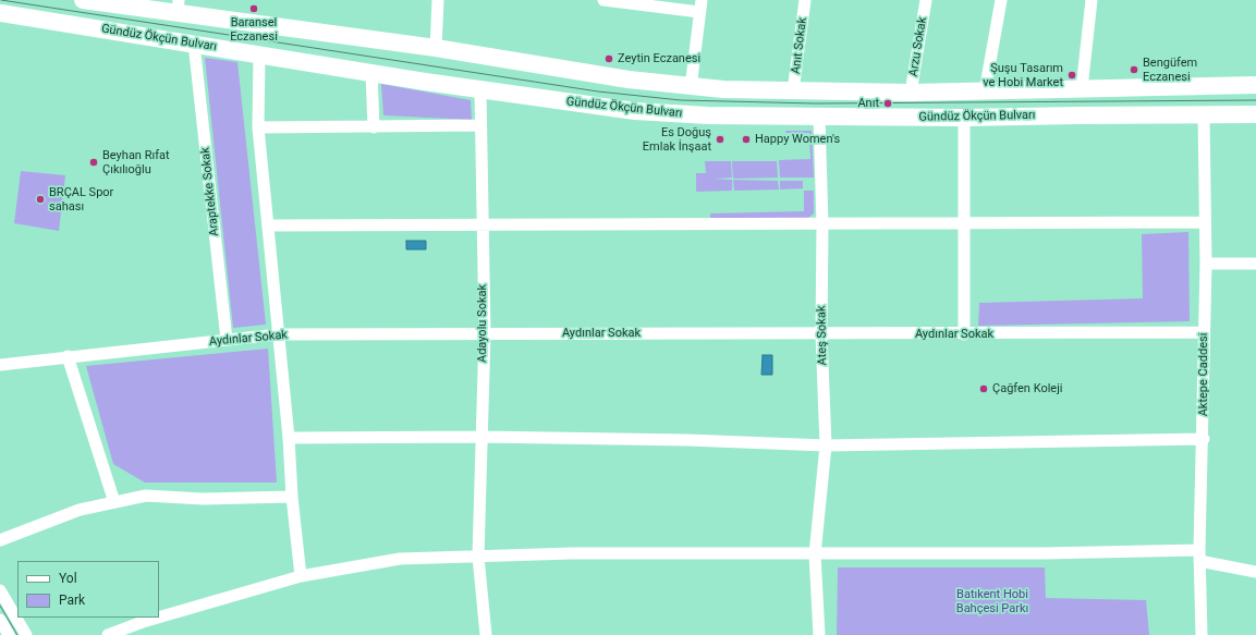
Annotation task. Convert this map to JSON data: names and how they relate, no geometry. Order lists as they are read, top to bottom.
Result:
{
  "streets": {
    "street": [
      "Gündüz Ökçün Bulvarı",
      "Anıt Sokak",
      "Arzu Sokak",
      "Araptekke Sokak",
      "Adayolu Sokak",
      "Aydınlar Sokak",
      "Ateş Sokak",
      "Aktepe Caddesi"
    ]
  },
  "crossings": [
    ["Gündüz Ökçün Bulvarı", "Araptekke Sokak"],
    ["Gündüz Ökçün Bulvarı", "Adayolu Sokak"],
    ["Gündüz Ökçün Bulvarı", "Ateş Sokak"],
    ["Gündüz Ökçün Bulvarı", "Aktepe Caddesi"],
    ["Araptekke Sokak", "Aydınlar Sokak"],
    ["Adayolu Sokak", "Aydınlar Sokak"],
    ["Aydınlar Sokak", "Ateş Sokak"],
    ["Aydınlar Sokak", "Aktepe Caddesi"]
  ],
  "parks": ["Batıkent Hobi Bahçesi Parkı"],
  "places": [
    "Baransel Eczanesi",
    "Zeytin Eczanesi",
    "Bengüfem Eczanesi",
    "Şuşu Tasarım ve Hobi Market",
    "Anıt",
    "Es Doğuş Emlak İnşaat",
    "Happy Women's",
    "Beyhan Rıfat Çıkılıoğlu",
    "BRÇAL Spor sahası",
    "Çağfen Koleji"
  ],
  "legend": ["Yol", "Park"]
}
